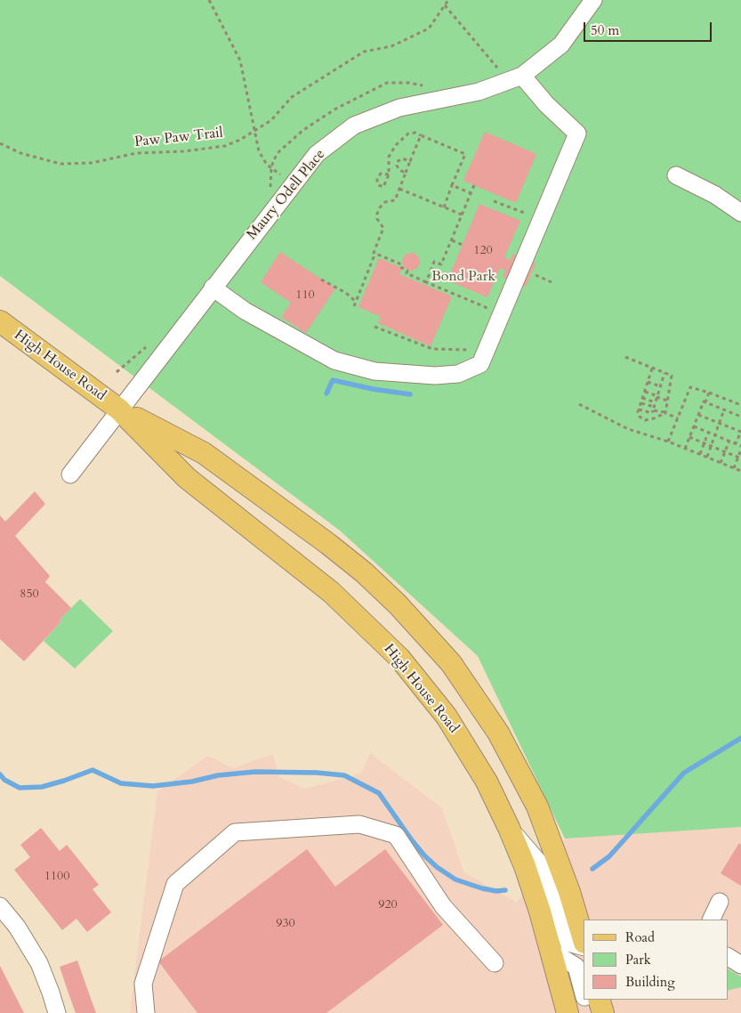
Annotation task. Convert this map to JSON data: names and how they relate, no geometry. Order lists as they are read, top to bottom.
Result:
{
  "streets": {
    "main road": ["High House Road"],
    "street": ["Maury Odell Place"],
    "path": ["Paw Paw Trail"]
  },
  "crossings": [
    ["Maury Odell Place", "High House Road"]
  ],
  "parks": ["Bond Park"],
  "house_numbers": [
    "120",
    "110",
    "850",
    "1100",
    "920",
    "930"
  ],
  "legend": ["Road", "Park", "Building"],
  "scale_bar": "50 m"
}
